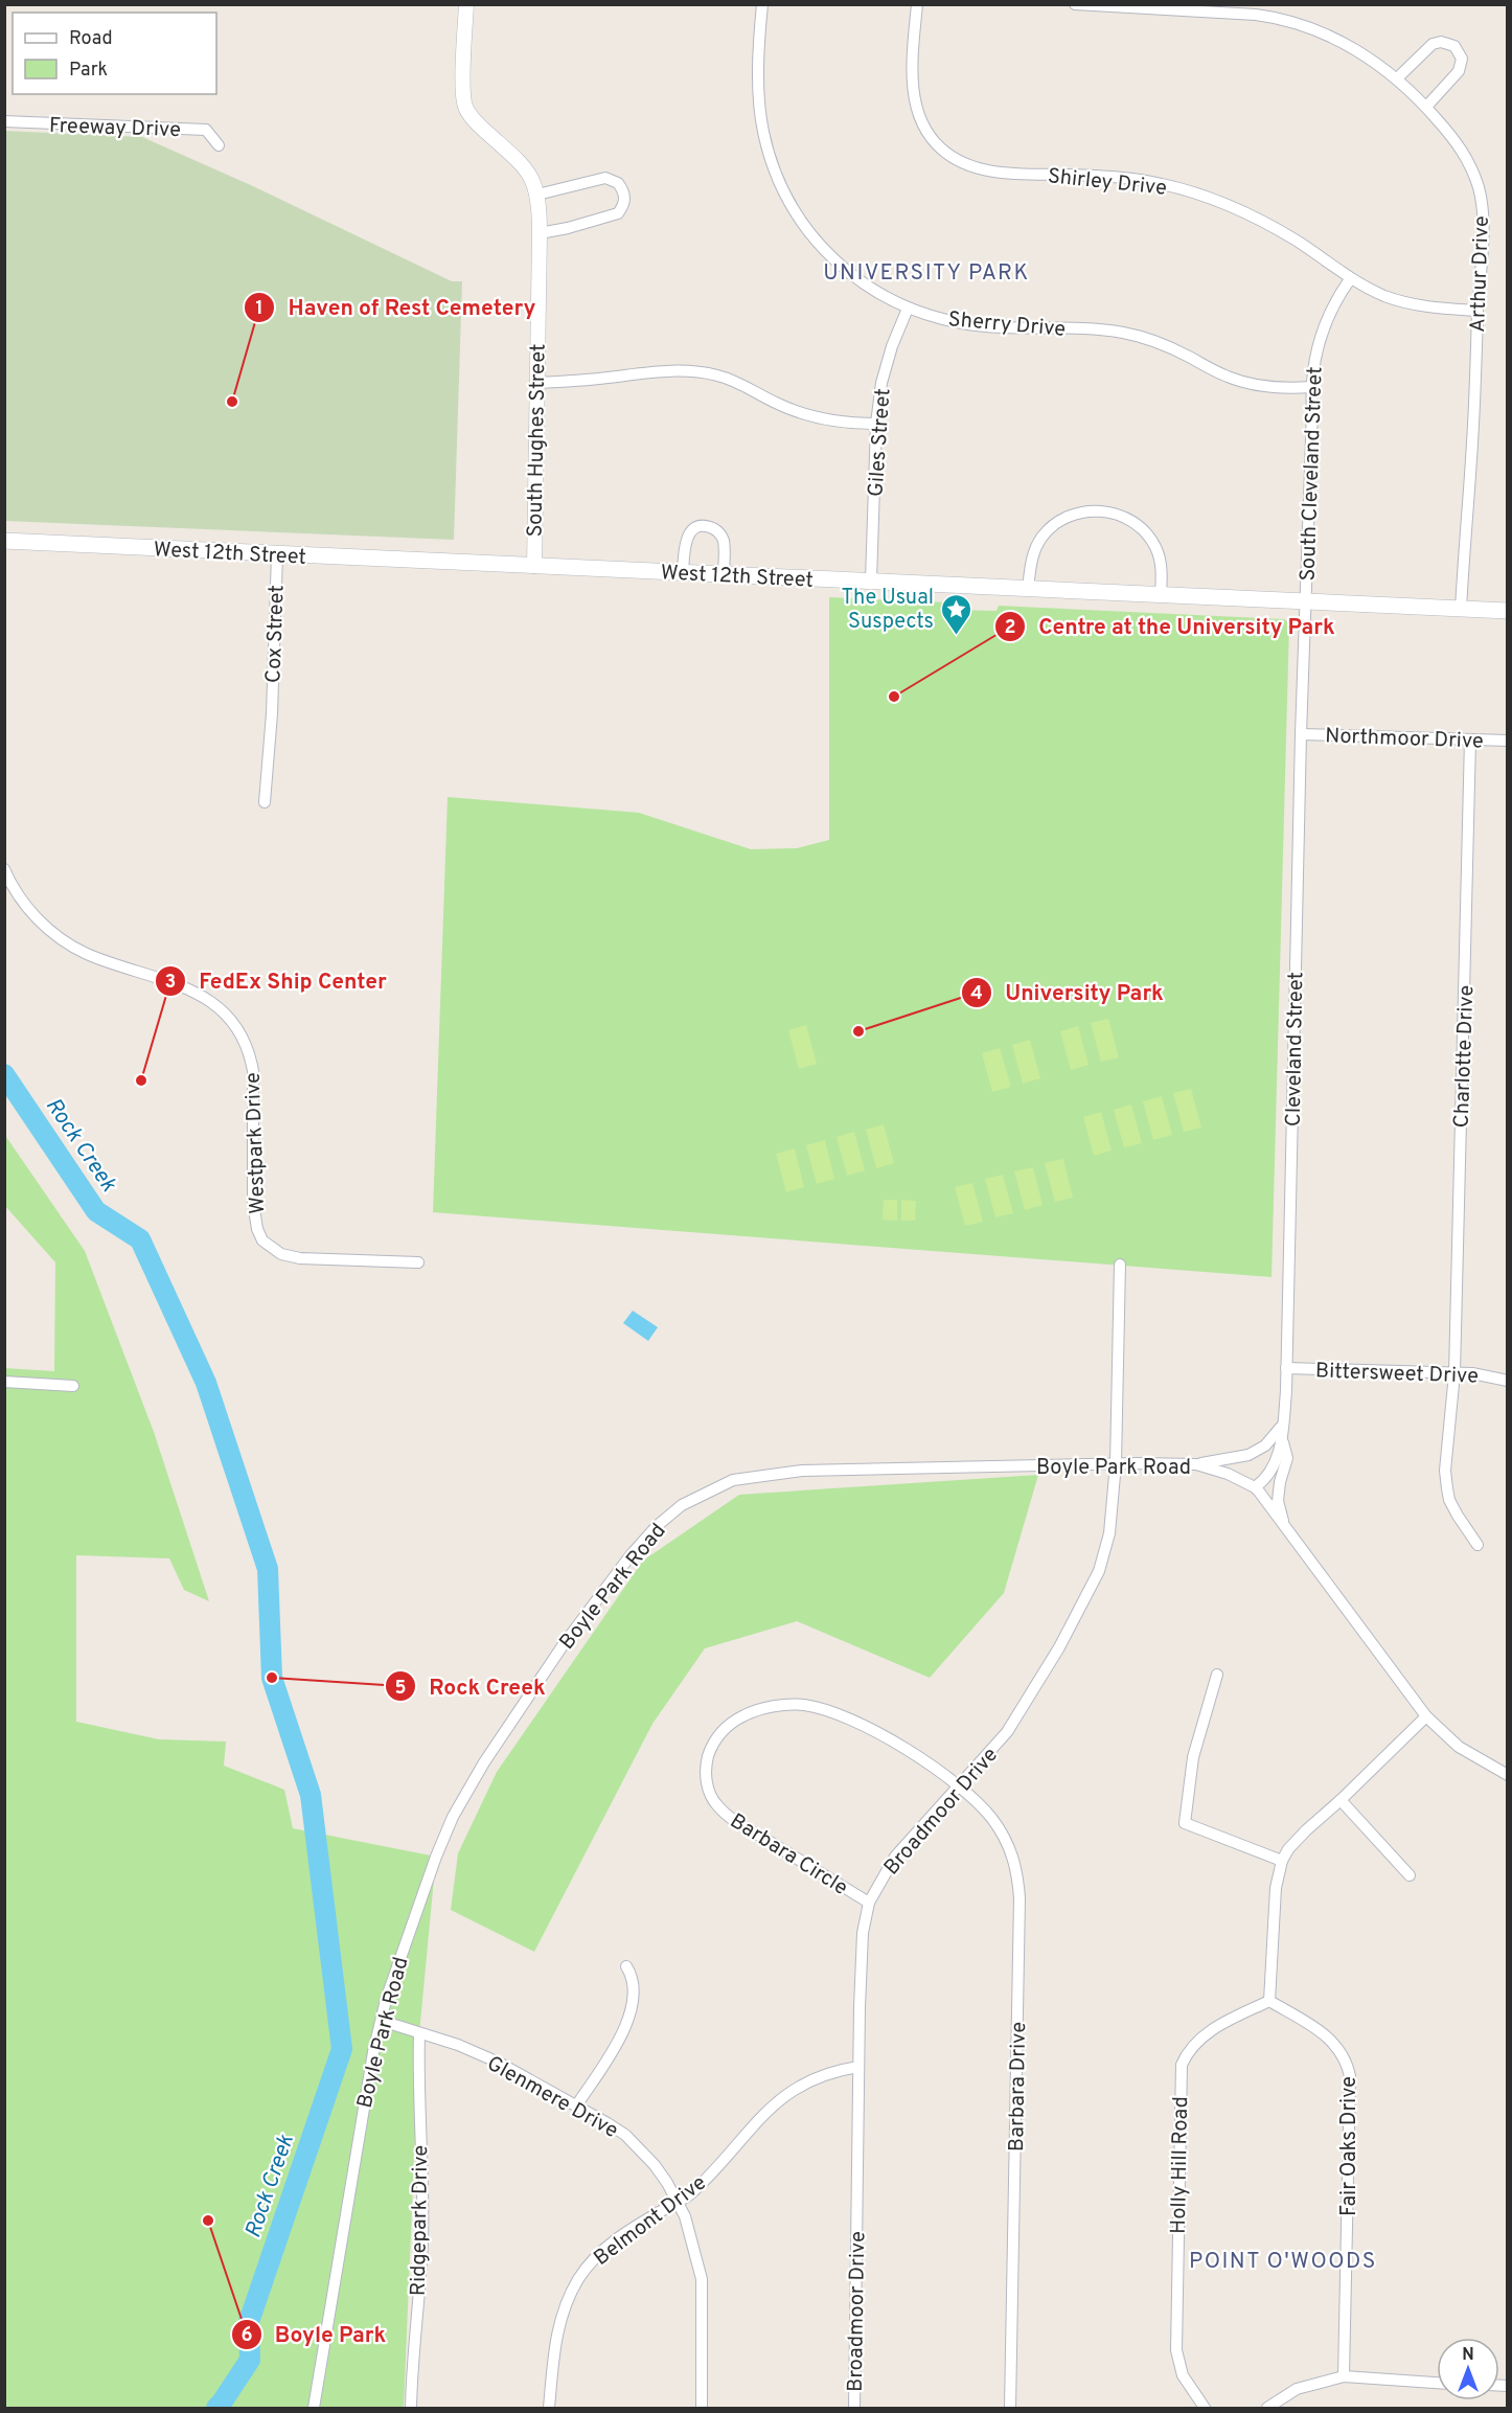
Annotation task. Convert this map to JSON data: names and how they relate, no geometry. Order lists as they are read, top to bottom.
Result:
{
  "streets": {
    "main road": ["West 12th Street"],
    "street": [
      "Freeway Drive",
      "Shirley Drive",
      "Arthur Drive",
      "Sherry Drive",
      "South Hughes Street",
      "Giles Street",
      "South Cleveland Street",
      "Cox Street",
      "Northmoor Drive",
      "Cleveland Street",
      "Charlotte Drive",
      "Westpark Drive",
      "Bittersweet Drive",
      "Boyle Park Road",
      "Broadmoor Drive",
      "Barbara Circle",
      "Barbara Drive",
      "Glenmere Drive",
      "Fair Oaks Drive",
      "Holly Hill Road",
      "Belmont Drive",
      "Ridgepark Drive"
    ]
  },
  "crossings": [
    ["Shirley Drive", "Arthur Drive"],
    ["Shirley Drive", "South Cleveland Street"],
    ["Arthur Drive", "West 12th Street"],
    ["Sherry Drive", "Giles Street"],
    ["Sherry Drive", "South Cleveland Street"],
    ["South Hughes Street", "West 12th Street"],
    ["Giles Street", "West 12th Street"],
    ["South Cleveland Street", "West 12th Street"],
    ["South Cleveland Street", "Cleveland Street"],
    ["West 12th Street", "Cox Street"],
    ["West 12th Street", "Cleveland Street"],
    ["Northmoor Drive", "Cleveland Street"],
    ["Northmoor Drive", "Charlotte Drive"],
    ["Cleveland Street", "Bittersweet Drive"],
    ["Cleveland Street", "Boyle Park Road"],
    ["Charlotte Drive", "Bittersweet Drive"],
    ["Boyle Park Road", "Broadmoor Drive"],
    ["Boyle Park Road", "Glenmere Drive"],
    ["Broadmoor Drive", "Barbara Circle"],
    ["Broadmoor Drive", "Barbara Drive"],
    ["Broadmoor Drive", "Belmont Drive"],
    ["Barbara Circle", "Barbara Drive"],
    ["Glenmere Drive", "Belmont Drive"],
    ["Glenmere Drive", "Ridgepark Drive"],
    ["Fair Oaks Drive", "Holly Hill Road"]
  ],
  "districts": ["UNIVERSITY PARK", "POINT O'WOODS"],
  "water": ["Rock Creek"],
  "places": {
    "other": [
      "Haven of Rest Cemetery",
      "Centre at the University Park",
      "University Park",
      "FedEx Ship Center",
      "Rock Creek",
      "Boyle Park"
    ],
    "place": ["The Usual Suspects"]
  },
  "legend": ["Road", "Park"],
  "north": "top"
}
